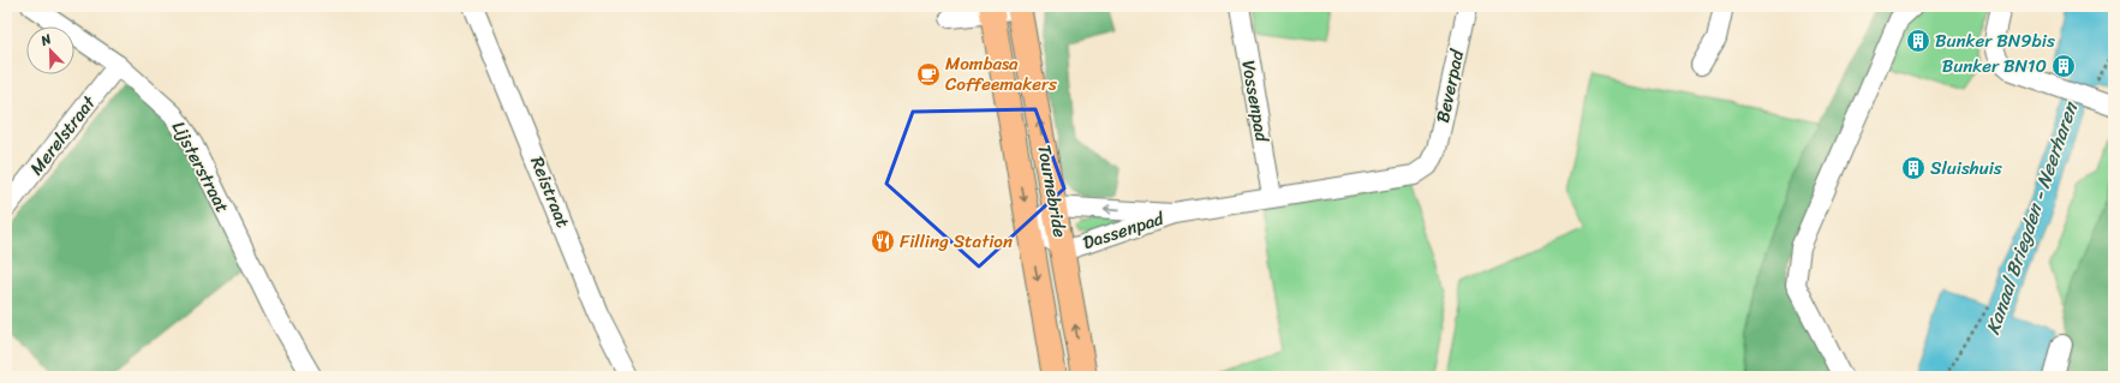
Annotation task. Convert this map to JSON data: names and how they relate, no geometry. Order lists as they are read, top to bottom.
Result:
{
  "streets": {
    "main road": ["Tournebride"],
    "street": [
      "Beverpad",
      "Vossenpad",
      "Merelstraat",
      "Lijsterstraat",
      "Reistraat",
      "Dassenpad"
    ]
  },
  "crossings": [
    ["Beverpad", "Dassenpad"],
    ["Vossenpad", "Dassenpad"],
    ["Merelstraat", "Lijsterstraat"],
    ["Tournebride", "Dassenpad"]
  ],
  "water": ["Kanaal Briegden - Neerharen"],
  "places": {
    "building": ["Bunker BN9bis", "Bunker BN10", "Sluishuis"],
    "cafe": ["Mombasa Coffeemakers"],
    "restaurant": ["Filling Station"]
  },
  "north": "top left"
}
